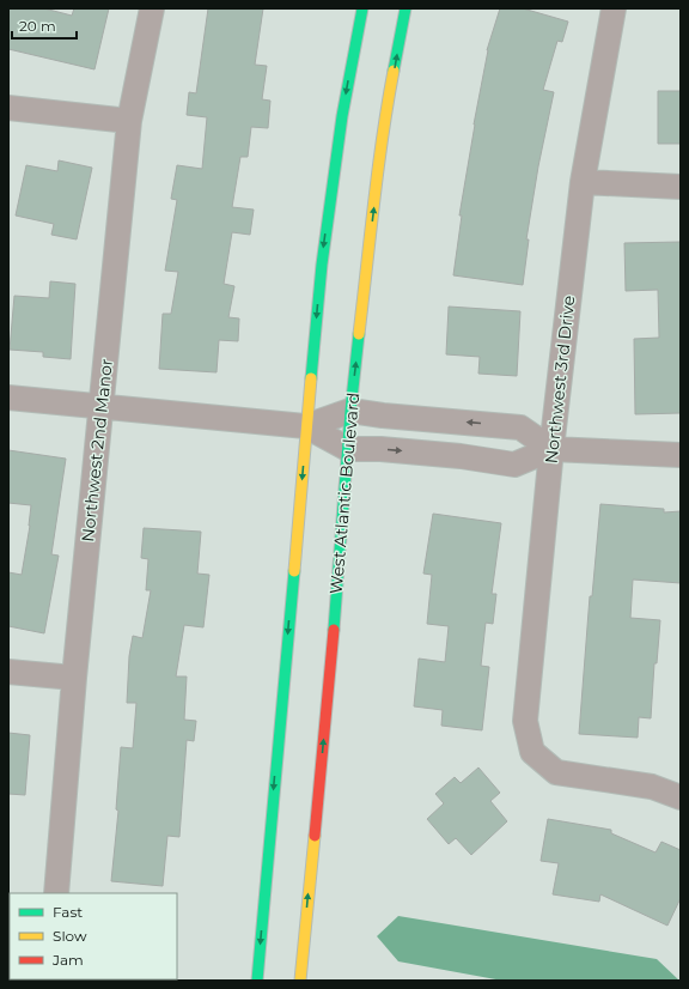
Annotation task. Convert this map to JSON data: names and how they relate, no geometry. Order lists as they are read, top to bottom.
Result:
{
  "streets": {
    "main road": ["West Atlantic Boulevard"],
    "street": ["Northwest 3rd Drive", "Northwest 2nd Manor"]
  },
  "legend": ["Fast", "Slow", "Jam"],
  "scale_bar": "20 m"
}
